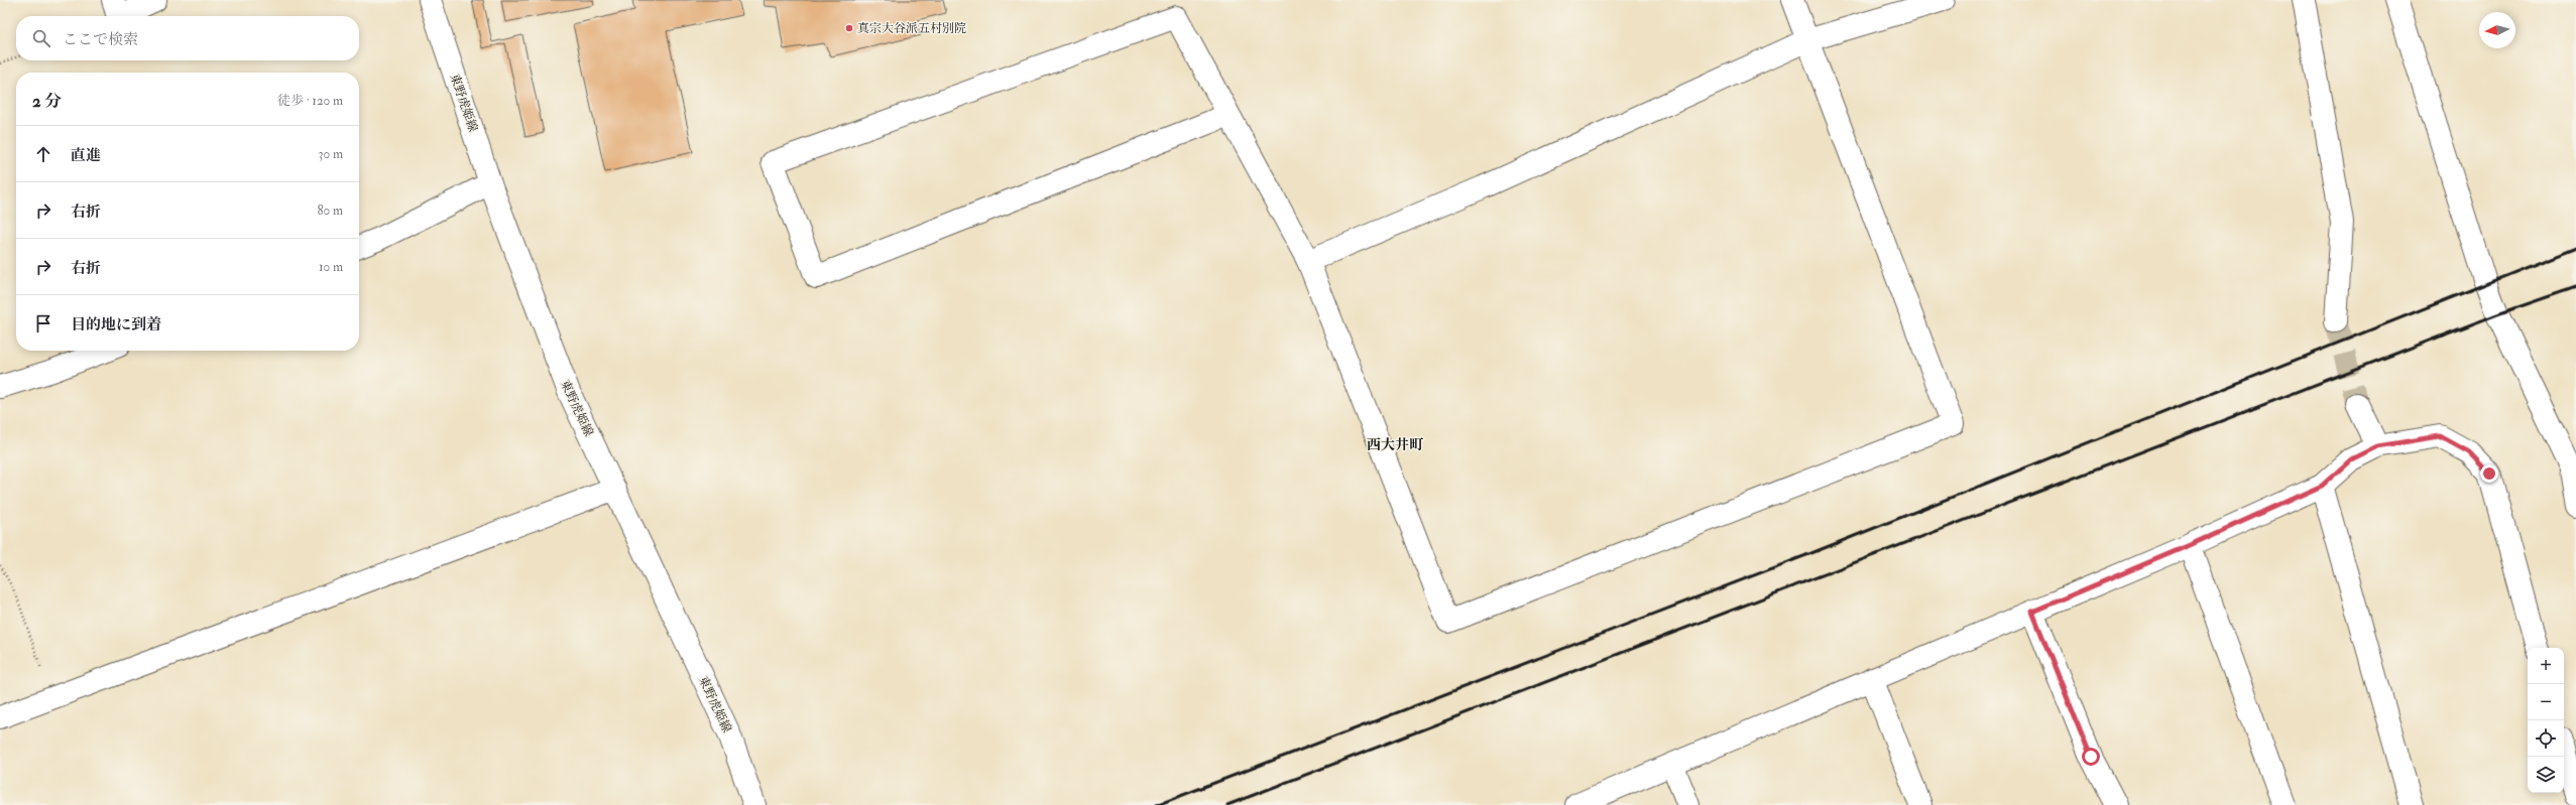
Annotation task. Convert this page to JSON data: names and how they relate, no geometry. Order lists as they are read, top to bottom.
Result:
{
  "streets": {
    "street": ["東野虎姫線"]
  },
  "districts": ["西大井町"],
  "places": ["真宗大谷派五村別院"],
  "north": "left",
  "page": {
    "search": "ここで検索",
    "heading": ["2 分", "徒歩 · 120 m"],
    "list": [
      ["直進", "30 m"],
      ["右折", "80 m"],
      ["右折", "10 m"],
      "目的地に到着"
    ],
    "map_buttons": ["+", "−"]
  }
}
